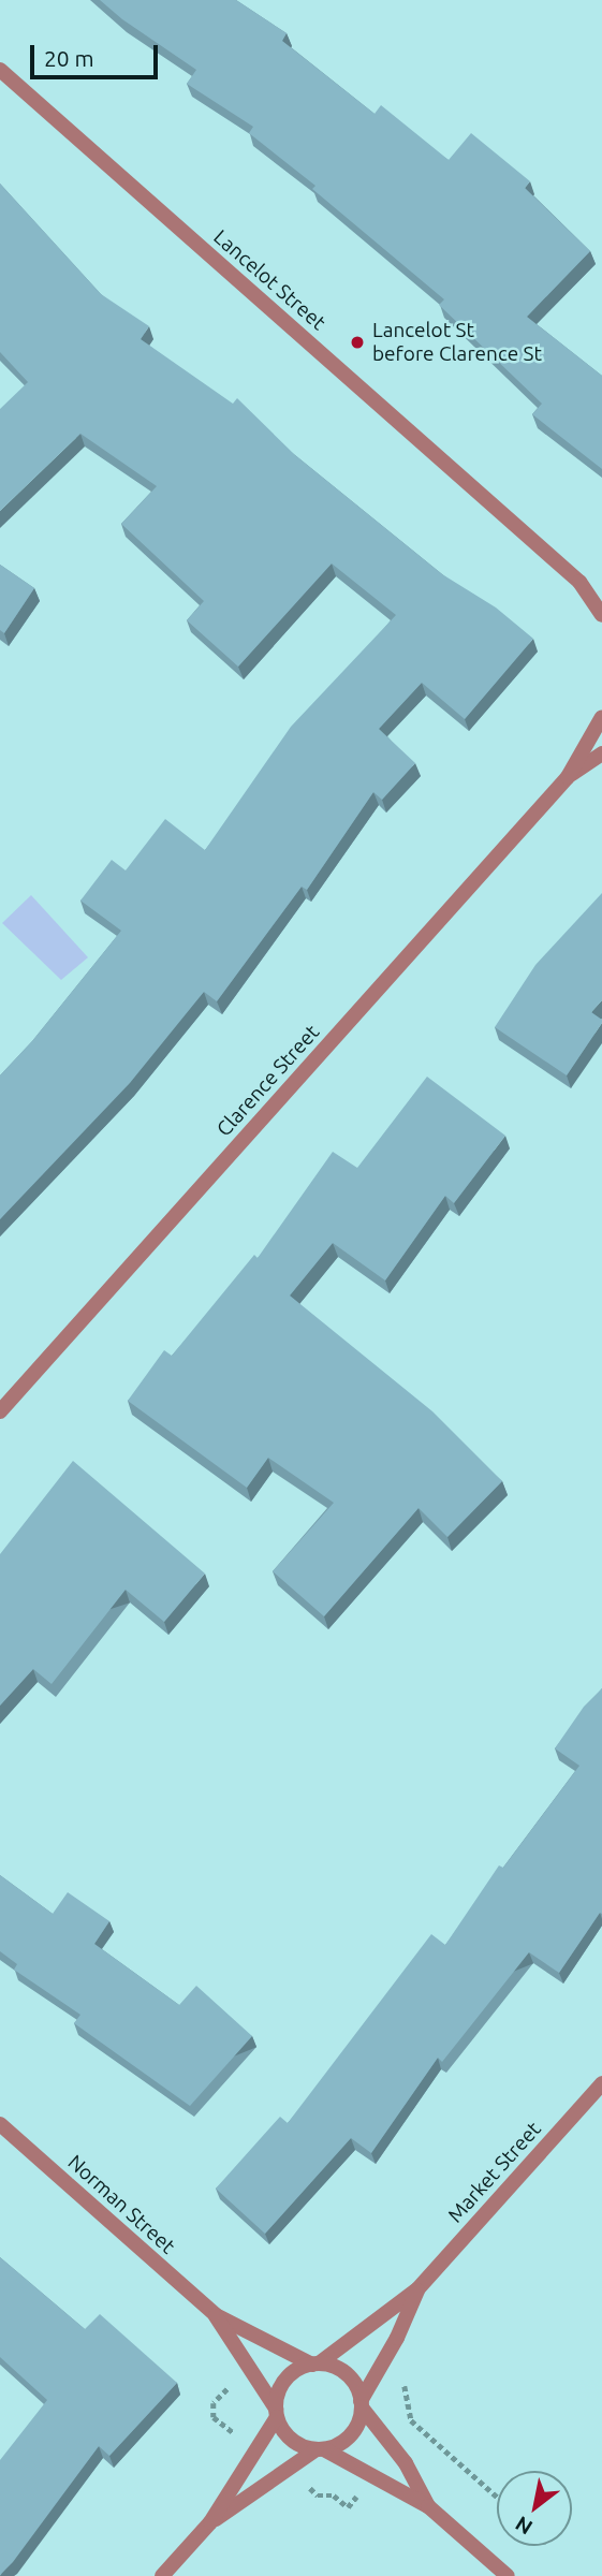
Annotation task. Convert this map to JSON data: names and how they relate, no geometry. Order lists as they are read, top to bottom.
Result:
{
  "streets": {
    "street": [
      "Lancelot Street",
      "Clarence Street",
      "Market Street",
      "Norman Street"
    ]
  },
  "crossings": [
    ["Market Street", "Norman Street"]
  ],
  "places": ["Lancelot St before Clarence St"],
  "scale_bar": "20 m",
  "north": "bottom left"
}
